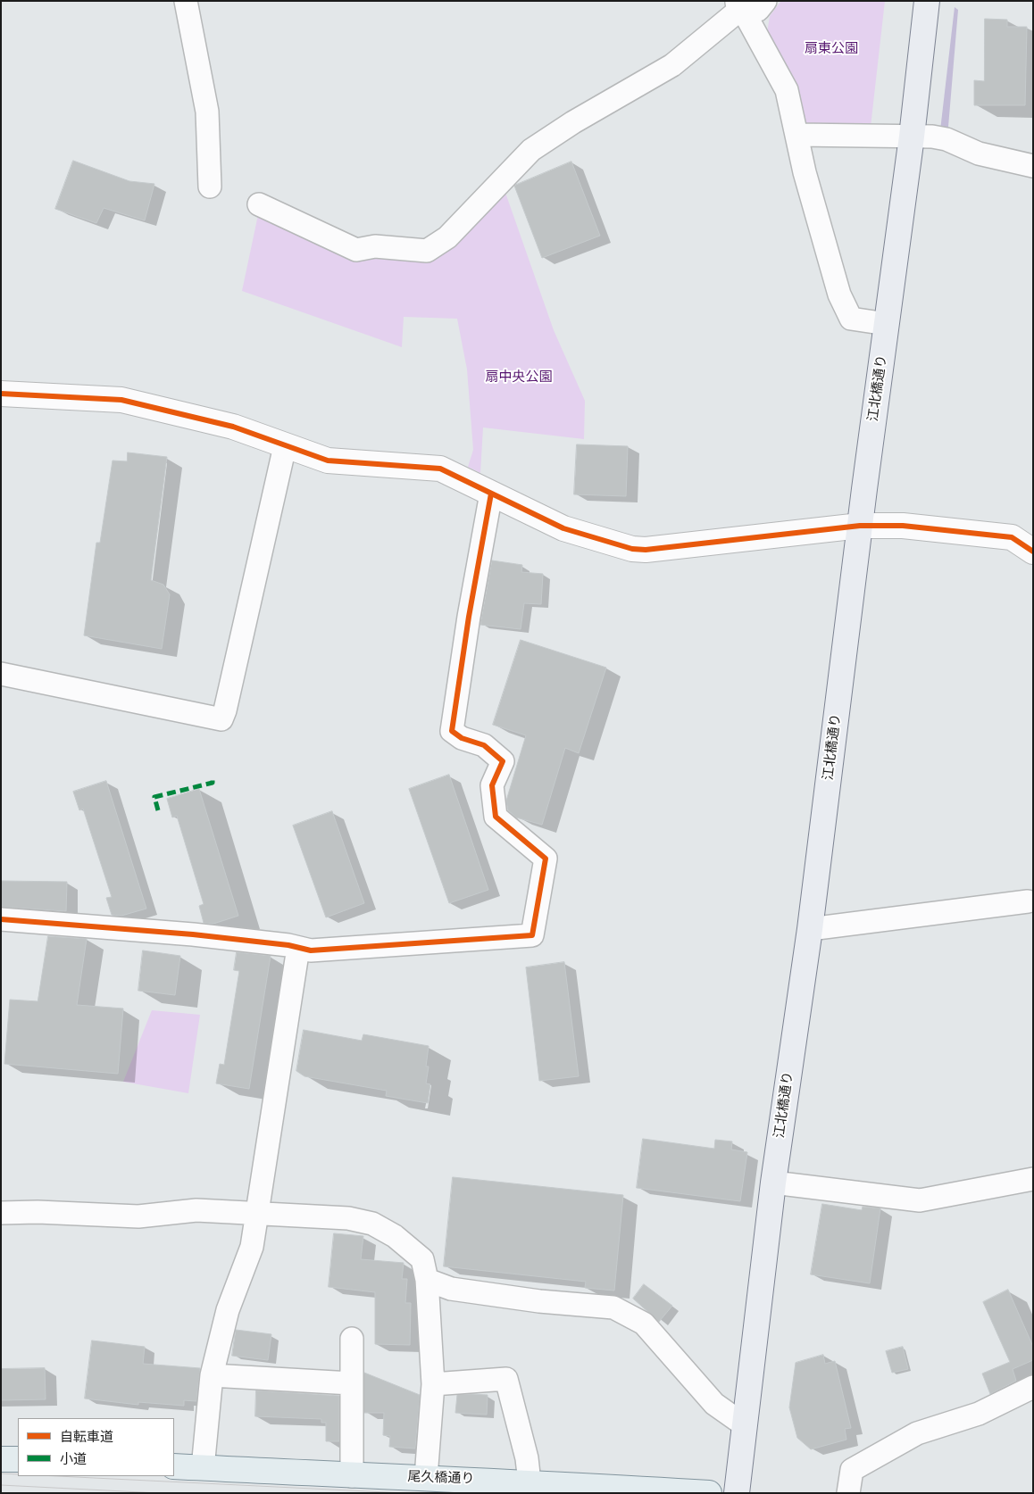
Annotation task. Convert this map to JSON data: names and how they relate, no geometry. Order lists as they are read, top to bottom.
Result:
{
  "streets": {
    "main road": ["江北橋通り", "尾久橋通り"]
  },
  "parks": ["扇東公園", "扇中央公園"],
  "legend": ["自転車道", "小道"]
}
